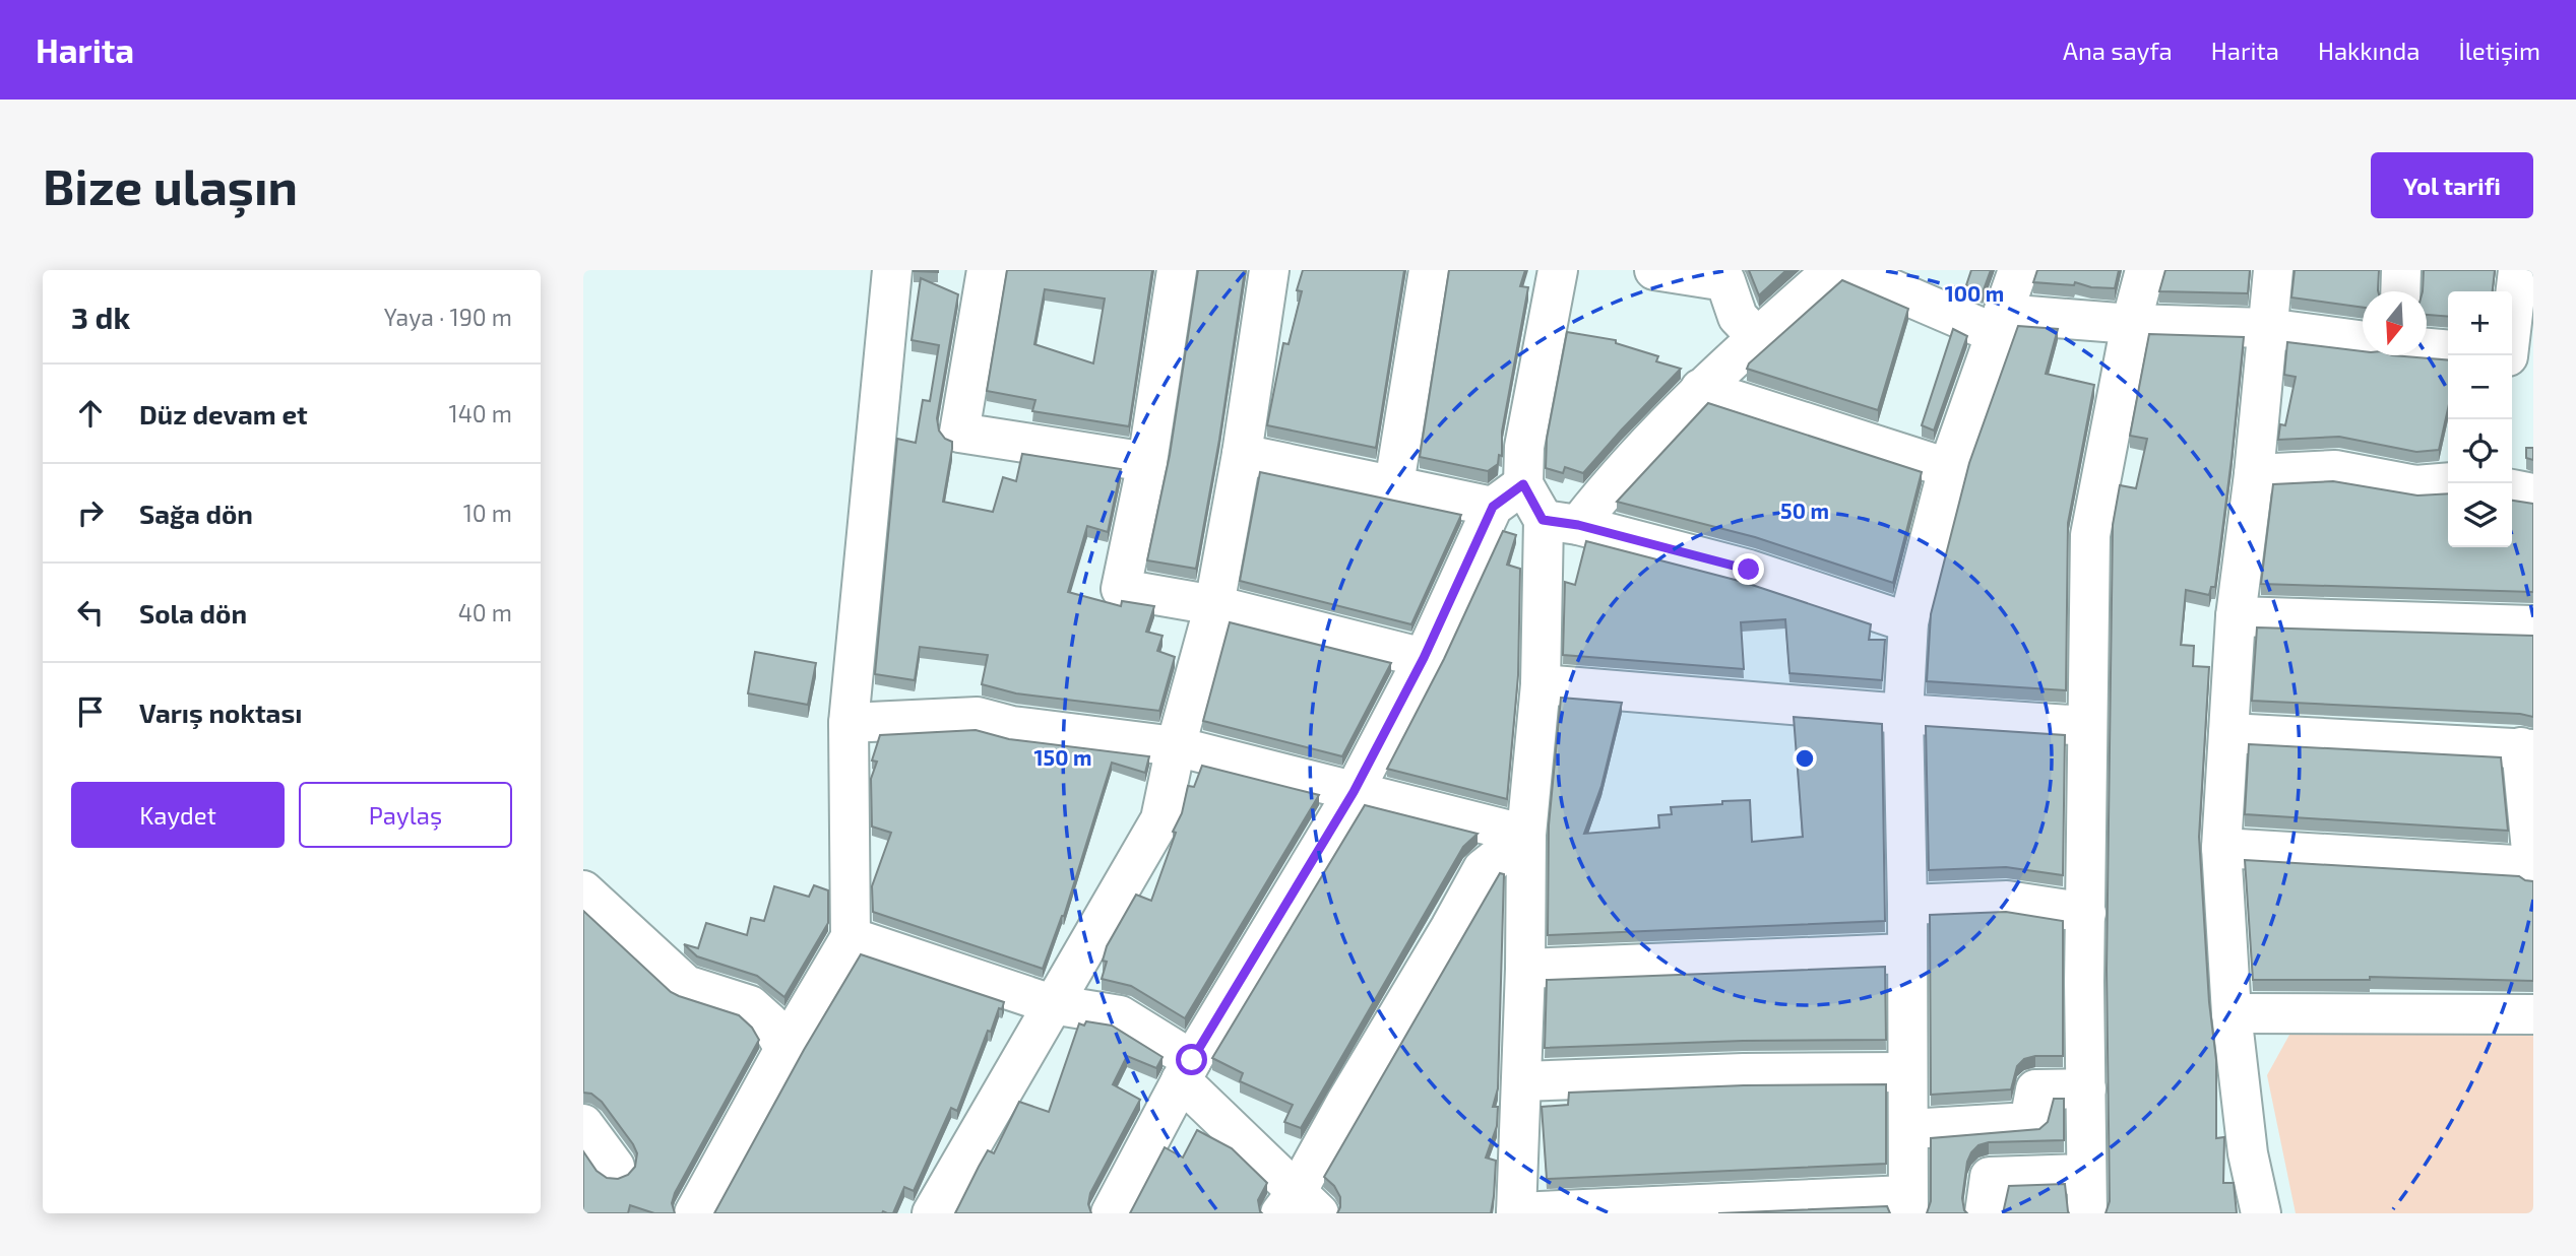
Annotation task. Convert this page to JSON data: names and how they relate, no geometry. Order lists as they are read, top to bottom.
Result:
{
  "north": "bottom",
  "page": {
    "header": "Harita",
    "nav": [
      "Ana sayfa",
      "Harita",
      "Hakkında",
      "İletişim"
    ],
    "buttons": [
      "Yol tarifi",
      ["Kaydet", "Paylaş"]
    ],
    "title": "Bize ulaşın",
    "heading": ["3 dk", "Yaya · 190 m"],
    "map_buttons": ["+", "−"],
    "list": [
      ["Düz devam et", "140 m"],
      ["Sağa dön", "10 m"],
      ["Sola dön", "40 m"],
      "Varış noktası"
    ]
  },
  "rings": ["100 m", "50 m", "150 m"]
}
